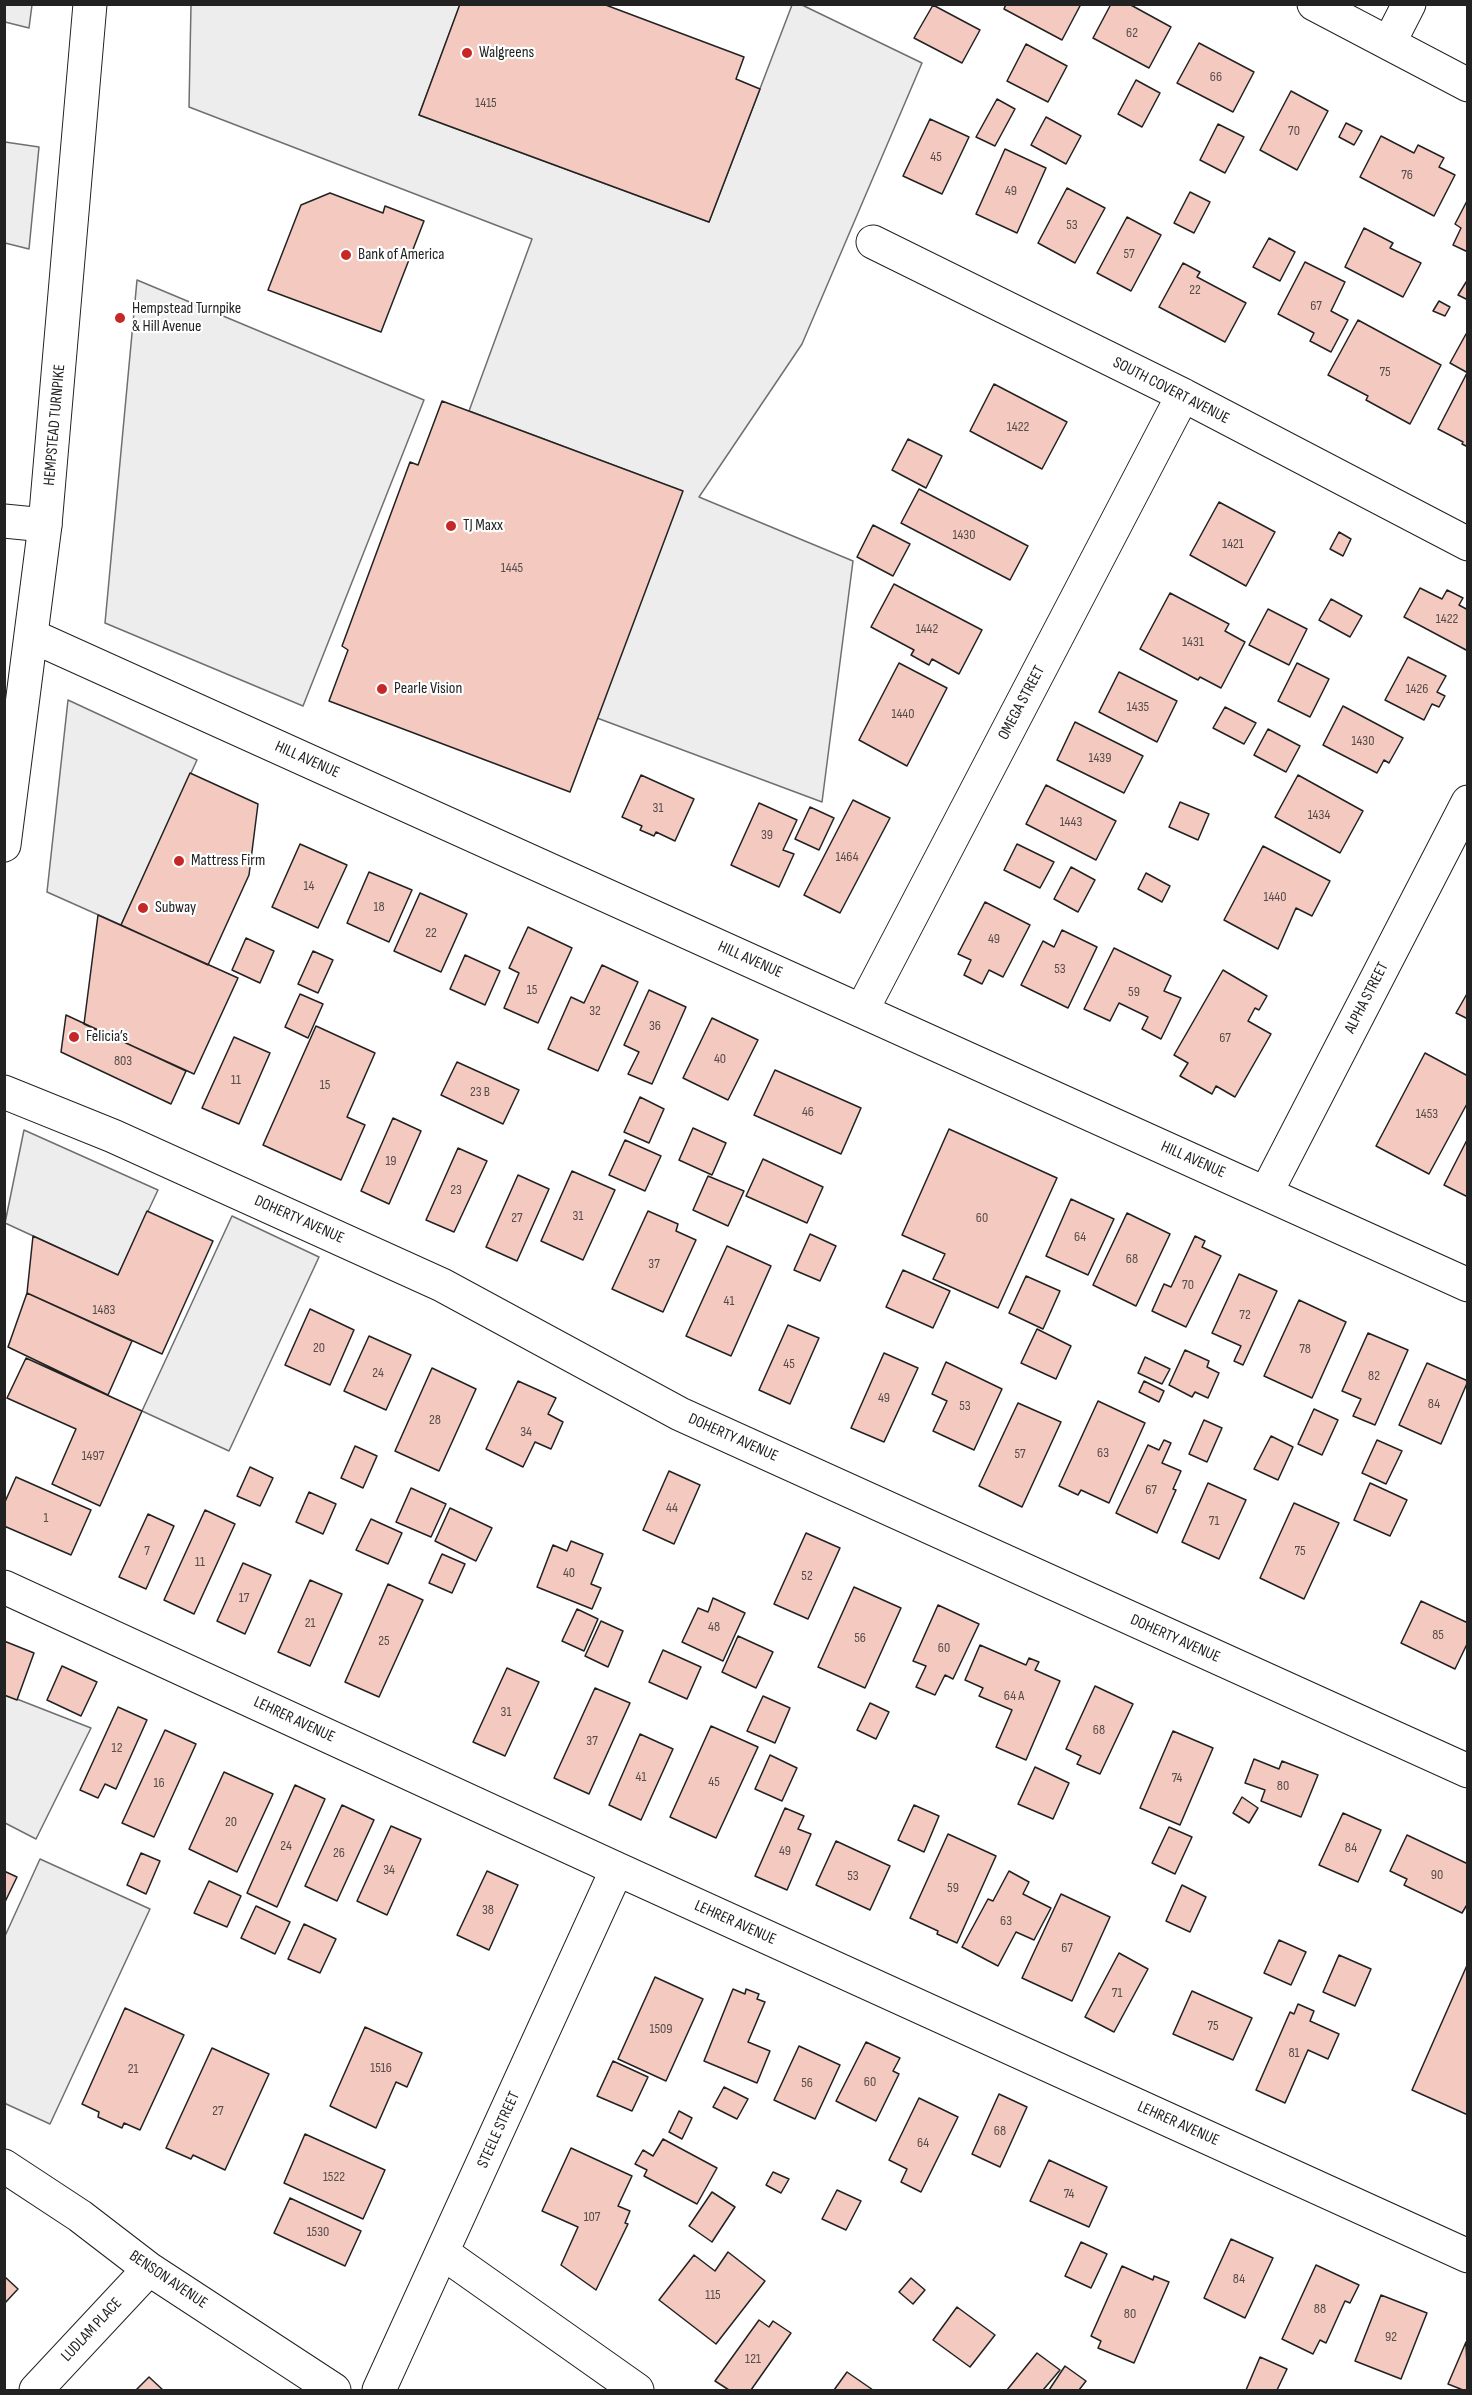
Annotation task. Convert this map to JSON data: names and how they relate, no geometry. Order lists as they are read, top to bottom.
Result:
{
  "streets": {
    "street": [
      "SOUTH COVERT AVENUE",
      "HEMPSTEAD TURNPIKE",
      "OMEGA STREET",
      "HILL AVENUE",
      "ALPHA STREET",
      "DOHERTY AVENUE",
      "LEHRER AVENUE",
      "STEELE STREET",
      "BENSON AVENUE",
      "LUDLAM PLACE"
    ]
  },
  "crossings": [
    ["SOUTH COVERT AVENUE", "OMEGA STREET"],
    ["HEMPSTEAD TURNPIKE", "HILL AVENUE"],
    ["OMEGA STREET", "HILL AVENUE"],
    ["HILL AVENUE", "ALPHA STREET"],
    ["LEHRER AVENUE", "STEELE STREET"],
    ["BENSON AVENUE", "LUDLAM PLACE"]
  ],
  "places": [
    "Walgreens",
    "Bank of America",
    "Hempstead Turnpike & Hill Avenue",
    "TJ Maxx",
    "Pearle Vision",
    "Mattress Firm",
    "Subway",
    "Felicia’s"
  ],
  "house_numbers": [
    "62",
    "66",
    "1415",
    "70",
    "45",
    "76",
    "49",
    "53",
    "57",
    "22",
    "67",
    "75",
    "1422",
    "1430",
    "1421",
    "1445",
    "1422",
    "1442",
    "1431",
    "1426",
    "1435",
    "1440",
    "1430",
    "1439",
    "31",
    "1434",
    "1443",
    "39",
    "1464",
    "14",
    "1440",
    "18",
    "22",
    "49",
    "53",
    "15",
    "59",
    "32",
    "36",
    "67",
    "40",
    "803",
    "11",
    "15",
    "23 B",
    "46",
    "1453",
    "19",
    "23",
    "31",
    "27",
    "60",
    "64",
    "68",
    "37",
    "70",
    "41",
    "1483",
    "72",
    "20",
    "78",
    "45",
    "24",
    "82",
    "49",
    "84",
    "53",
    "28",
    "34",
    "63",
    "57",
    "1497",
    "67",
    "44",
    "1",
    "71",
    "7",
    "75",
    "11",
    "40",
    "52",
    "17",
    "21",
    "48",
    "85",
    "56",
    "25",
    "60",
    "64 A",
    "31",
    "68",
    "37",
    "12",
    "41",
    "74",
    "45",
    "16",
    "80",
    "20",
    "24",
    "84",
    "49",
    "26",
    "34",
    "90",
    "53",
    "59",
    "38",
    "63",
    "67",
    "71",
    "75",
    "1509",
    "81",
    "1516",
    "21",
    "60",
    "56",
    "27",
    "68",
    "64",
    "1522",
    "74",
    "107",
    "1530",
    "84",
    "115",
    "88",
    "80",
    "92",
    "121"
  ]
}
